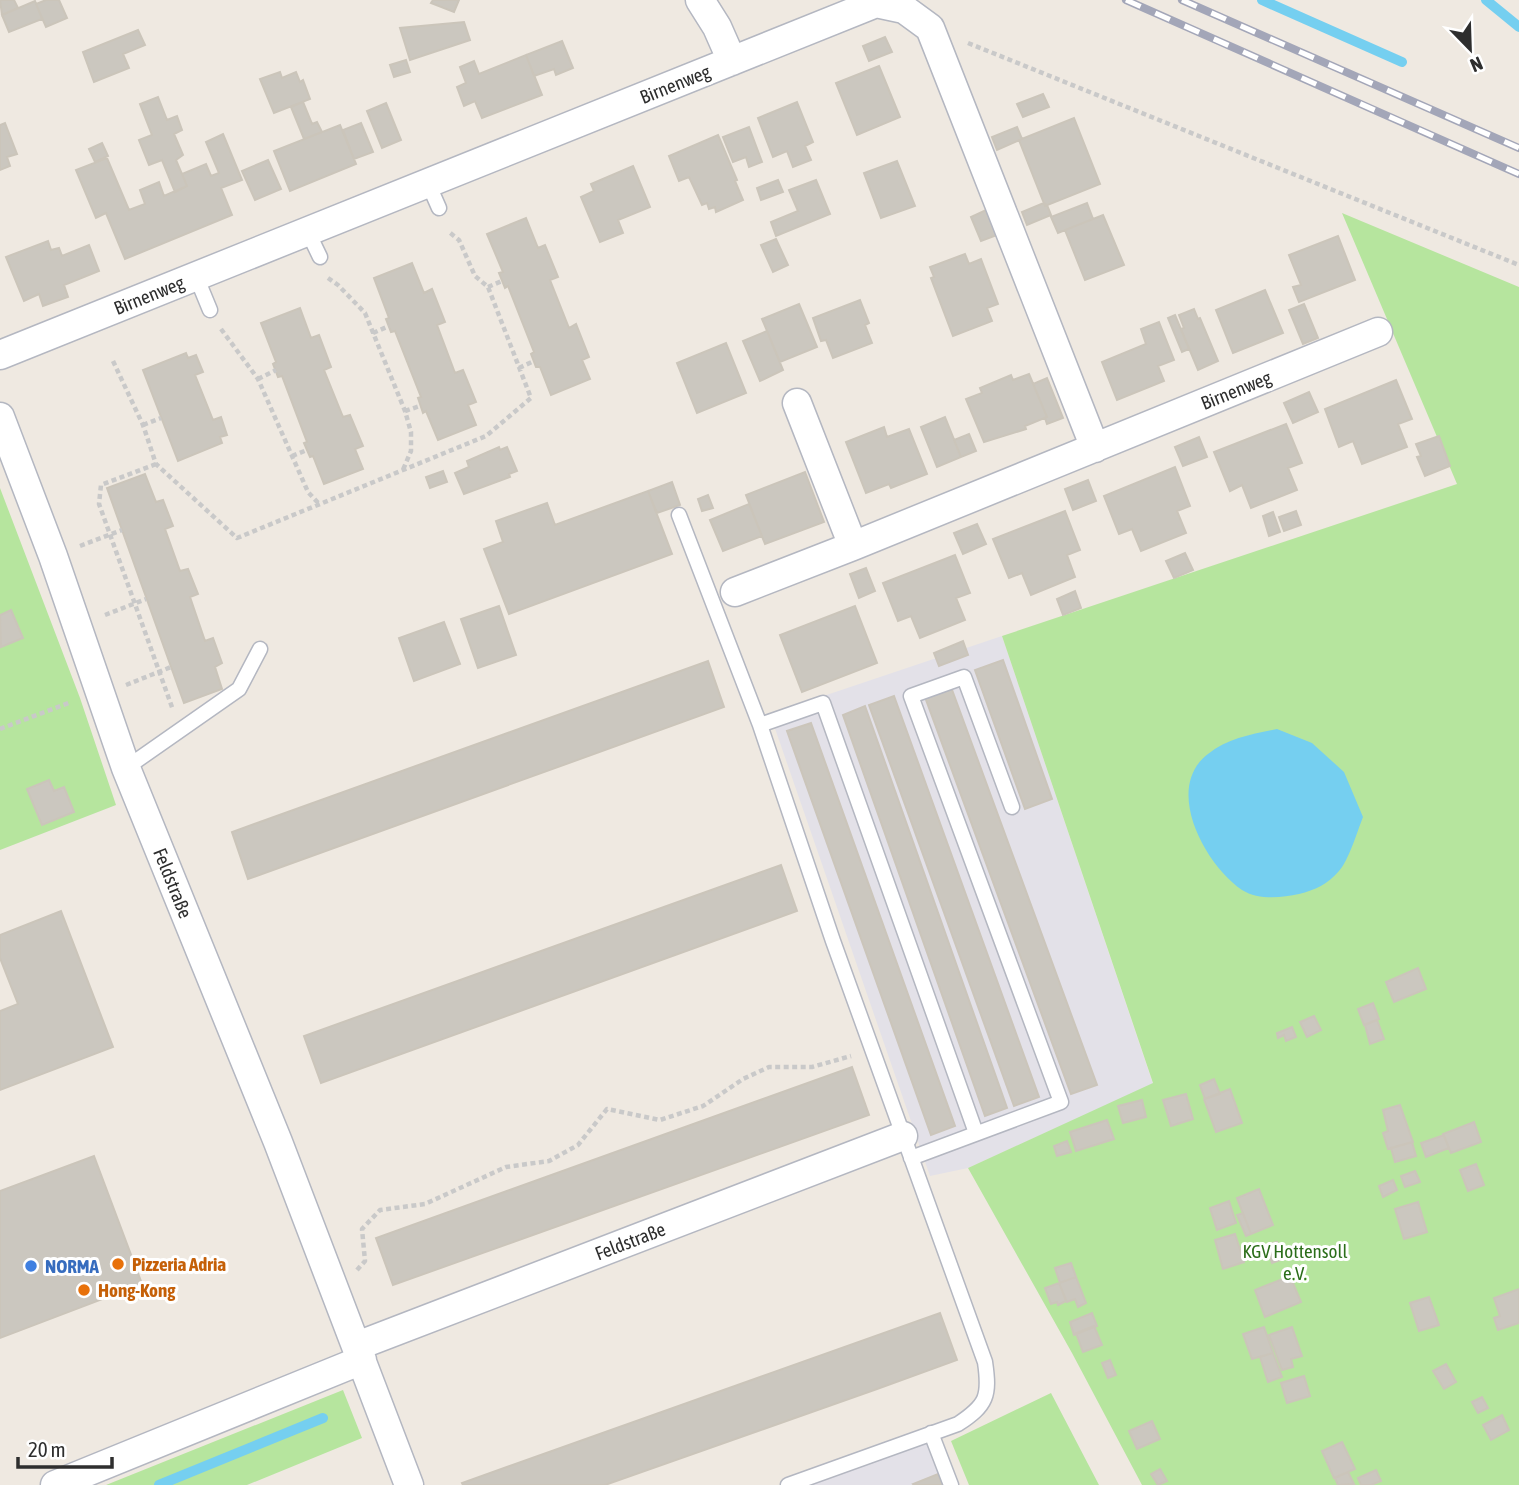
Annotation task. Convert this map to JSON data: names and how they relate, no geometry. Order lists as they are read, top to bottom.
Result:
{
  "streets": {
    "street": ["Birnenweg", "Feldstraße"]
  },
  "parks": ["KGV Hottensoll e.V."],
  "places": ["Pizzeria Adria", "NORMA", "Hong-Kong"],
  "scale_bar": "20 m",
  "north": "bottom right"
}
